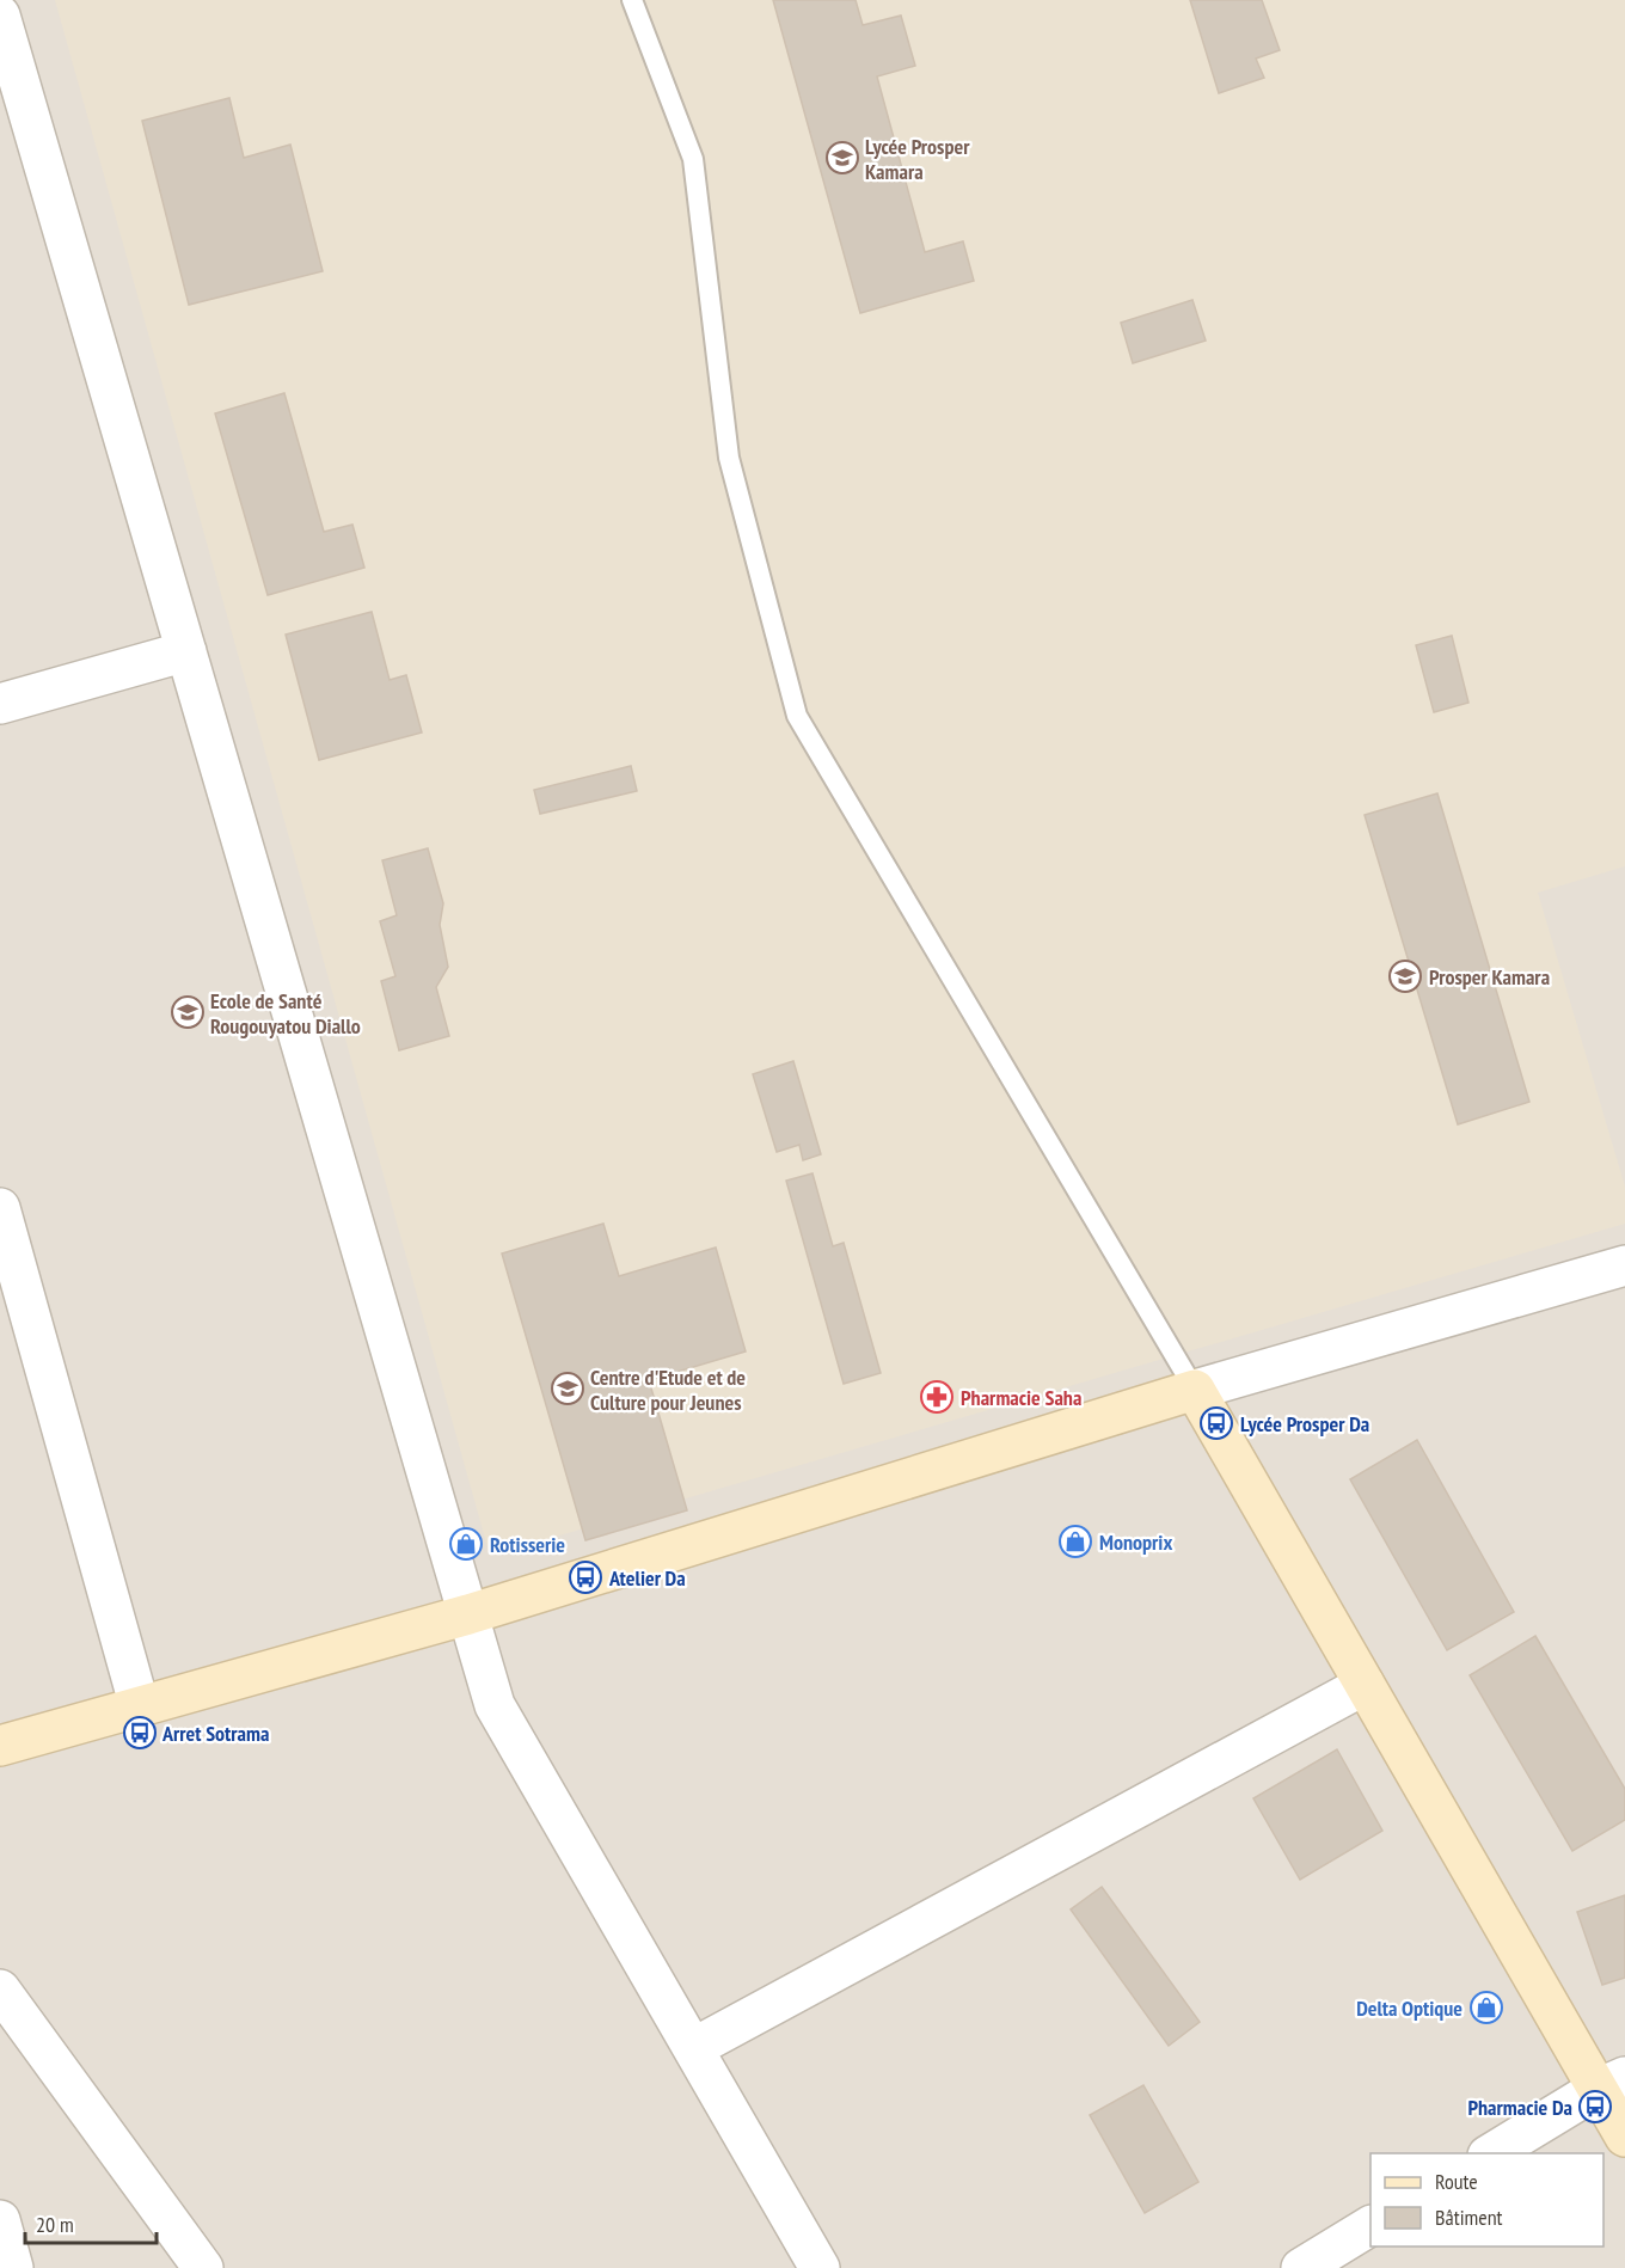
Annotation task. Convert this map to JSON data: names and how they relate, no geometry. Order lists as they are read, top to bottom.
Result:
{
  "places": {
    "school or university": [
      "Lycée Prosper Kamara",
      "Prosper Kamara",
      "Ecole de Santé Rougouyatou Diallo",
      "Centre d'Etude et de Culture pour Jeunes"
    ],
    "pharmacy": ["Pharmacie Saha"],
    "bus stop": [
      "Lycée Prosper Da",
      "Atelier Da",
      "Arret Sotrama",
      "Pharmacie Da"
    ],
    "shop": ["Monoprix", "Rotisserie", "Delta Optique"]
  },
  "legend": ["Route", "Bâtiment"],
  "scale_bar": "20 m"
}
